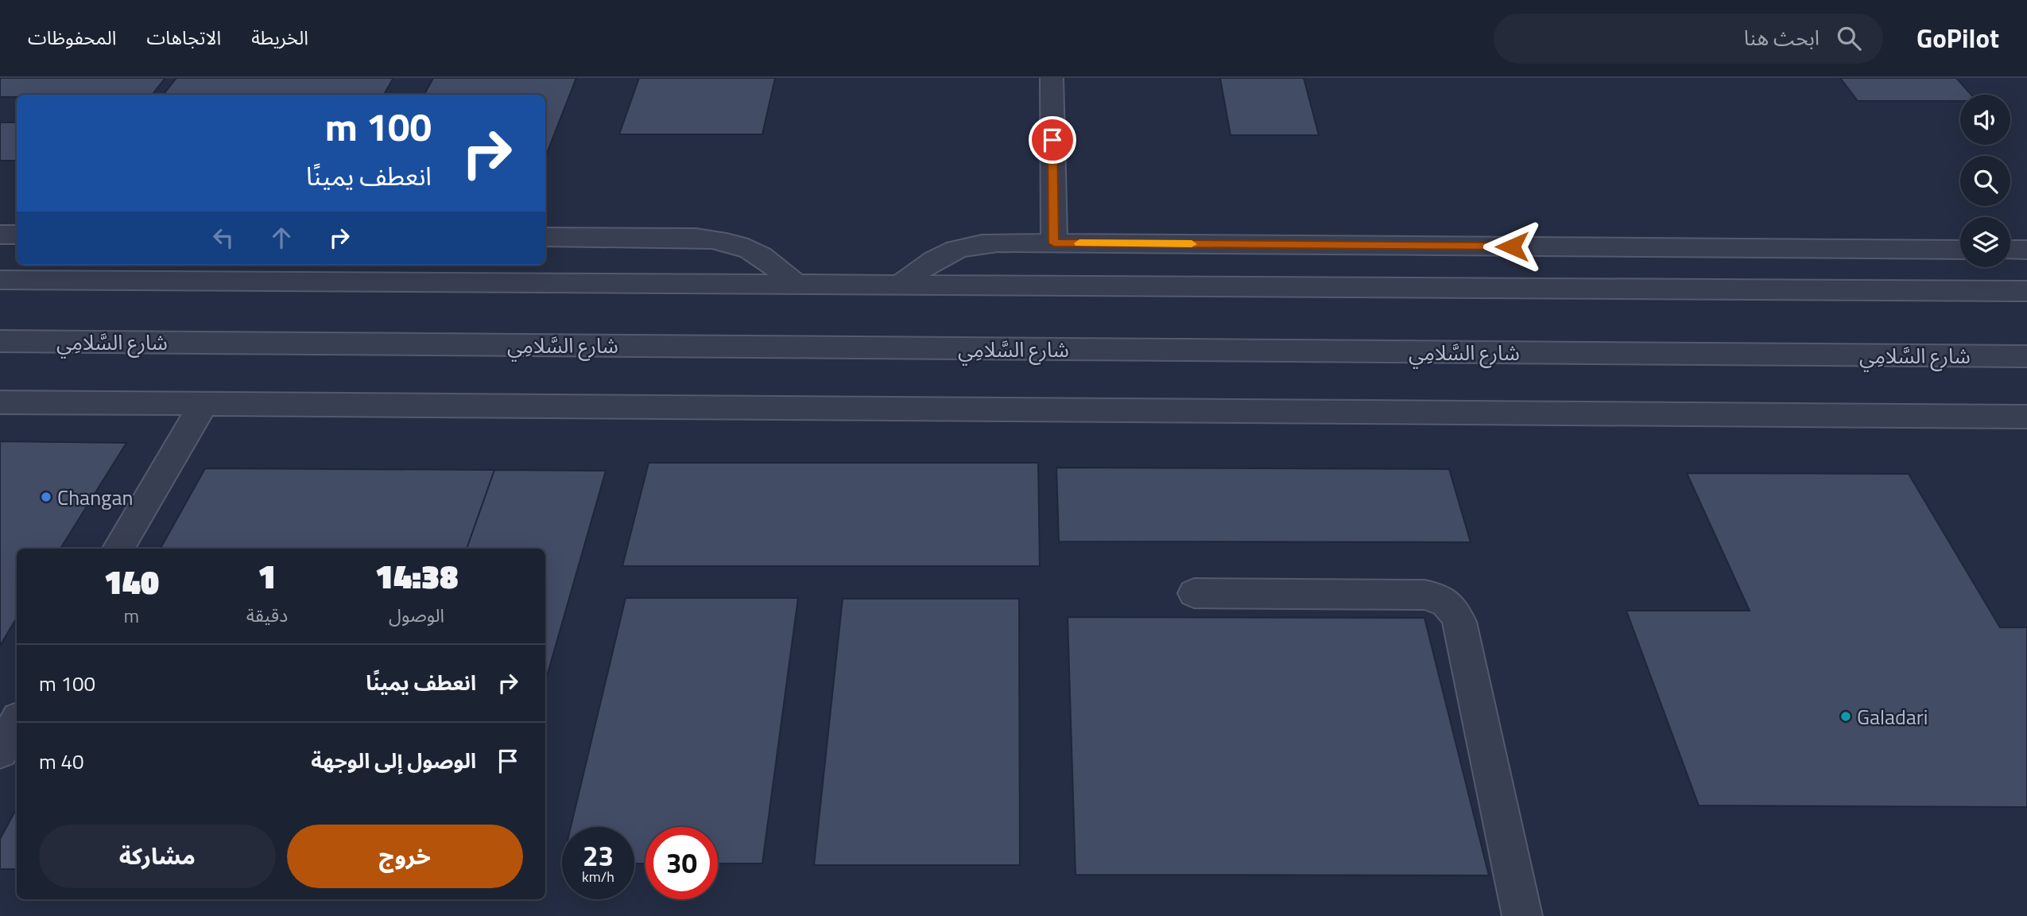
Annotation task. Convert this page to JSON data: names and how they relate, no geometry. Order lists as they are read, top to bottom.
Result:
{
  "streets": {
    "street": ["شارع السَّلامِي"]
  },
  "places": ["Changan", "Galadari"],
  "page": {
    "header": "GoPilot",
    "search": "ابحث هنا",
    "nav": ["الخريطة", "الاتجاهات", "المحفوظات"],
    "turn": ["100 m", "انعطف يمينًا"],
    "eta": [
      "14:38",
      "الوصول",
      "1",
      "دقيقة",
      "140",
      "m"
    ],
    "list": [
      {
        "name": "انعطف يمينًا",
        "value": "100 m"
      },
      {
        "name": "الوصول إلى الوجهة",
        "value": "40 m"
      }
    ],
    "buttons": ["خروج", "مشاركة"],
    "speed": "23 km/h",
    "limit": "30"
  }
}
